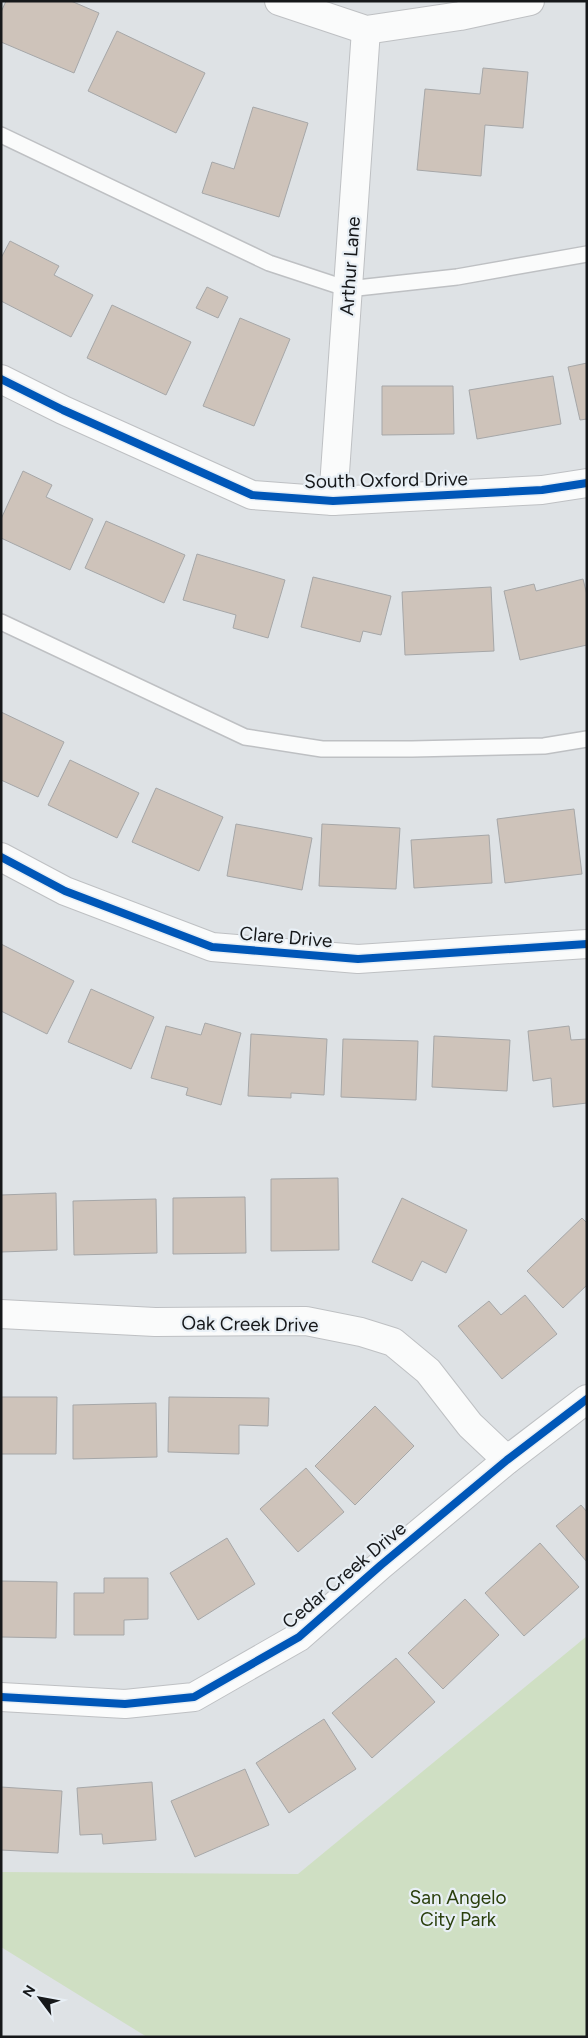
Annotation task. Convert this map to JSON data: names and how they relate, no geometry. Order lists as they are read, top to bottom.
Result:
{
  "streets": {
    "street": [
      "Arthur Lane",
      "South Oxford Drive",
      "Clare Drive",
      "Oak Creek Drive",
      "Cedar Creek Drive"
    ]
  },
  "crossings": [
    ["Arthur Lane", "South Oxford Drive"],
    ["Oak Creek Drive", "Cedar Creek Drive"]
  ],
  "parks": ["San Angelo City Park"],
  "north": "top left"
}
